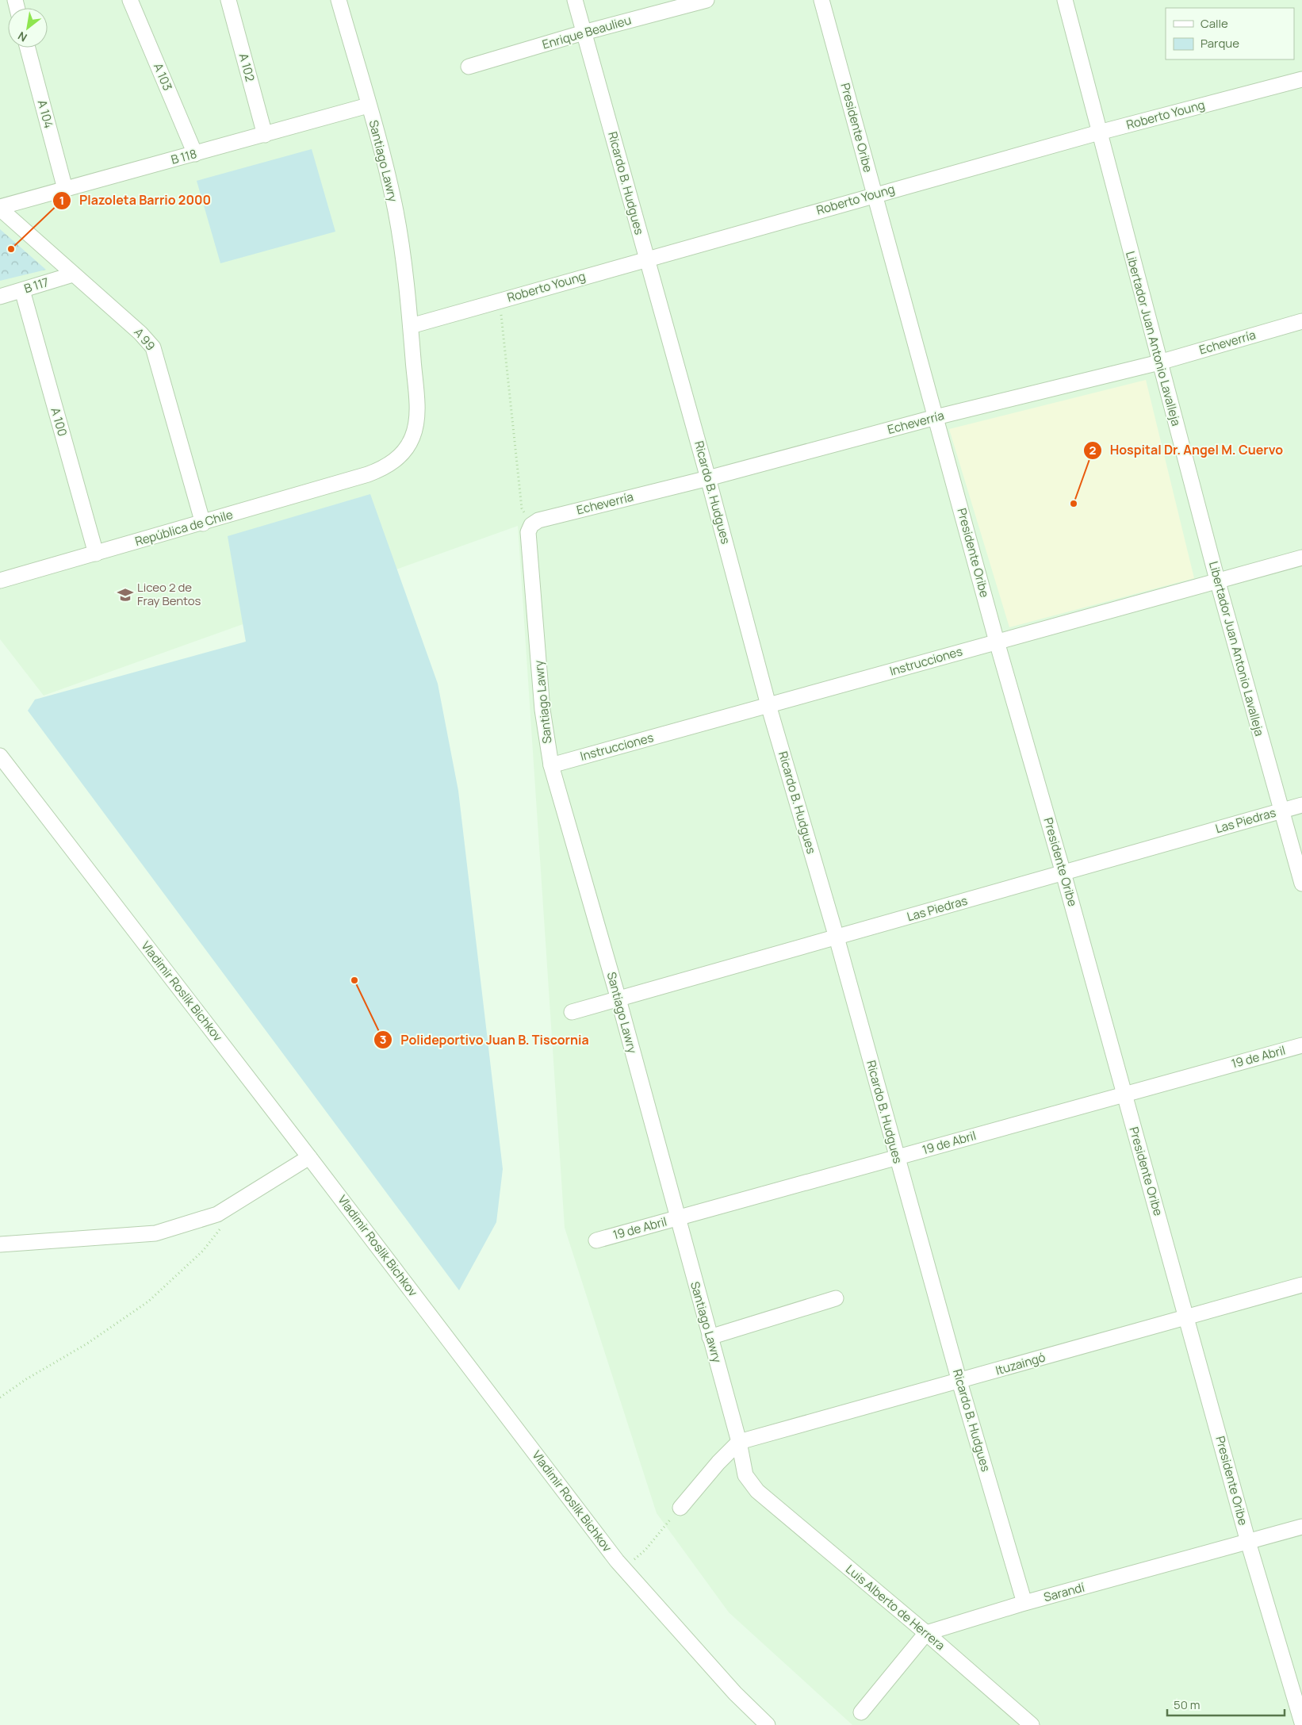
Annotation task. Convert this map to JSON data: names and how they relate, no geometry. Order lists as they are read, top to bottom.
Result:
{
  "streets": {
    "street": [
      "Enrique Beaulieu",
      "A 102",
      "A 103",
      "A 104",
      "Roberto Young",
      "Presidente Oribe",
      "B 118",
      "Santiago Lawry",
      "Ricardo B. Hudgues",
      "B 117",
      "Libertador Juan Antonio Lavalleja",
      "A 99",
      "Echeverría",
      "A 100",
      "República de Chile",
      "Instrucciones",
      "Las Piedras",
      "Vladimir Roslik Bichkov",
      "19 de Abril",
      "Ituzaingó",
      "Sarandí",
      "Luis Alberto de Herrera"
    ]
  },
  "crossings": [
    ["Enrique Beaulieu", "Ricardo B. Hudgues"],
    ["A 102", "B 118"],
    ["A 103", "B 118"],
    ["A 104", "B 118"],
    ["Roberto Young", "Presidente Oribe"],
    ["Roberto Young", "Santiago Lawry"],
    ["Roberto Young", "Ricardo B. Hudgues"],
    ["Roberto Young", "Libertador Juan Antonio Lavalleja"],
    ["Presidente Oribe", "Echeverría"],
    ["Presidente Oribe", "Instrucciones"],
    ["Presidente Oribe", "Las Piedras"],
    ["Presidente Oribe", "19 de Abril"],
    ["Presidente Oribe", "Ituzaingó"],
    ["Presidente Oribe", "Sarandí"],
    ["B 118", "Santiago Lawry"],
    ["B 118", "A 99"],
    ["Santiago Lawry", "Echeverría"],
    ["Santiago Lawry", "República de Chile"],
    ["Santiago Lawry", "Instrucciones"],
    ["Santiago Lawry", "Las Piedras"],
    ["Santiago Lawry", "19 de Abril"],
    ["Santiago Lawry", "Ituzaingó"],
    ["Santiago Lawry", "Luis Alberto de Herrera"],
    ["Ricardo B. Hudgues", "Echeverría"],
    ["Ricardo B. Hudgues", "Instrucciones"],
    ["Ricardo B. Hudgues", "Las Piedras"],
    ["Ricardo B. Hudgues", "19 de Abril"],
    ["Ricardo B. Hudgues", "Ituzaingó"],
    ["Ricardo B. Hudgues", "Sarandí"],
    ["B 117", "A 99"],
    ["B 117", "A 100"],
    ["Libertador Juan Antonio Lavalleja", "Echeverría"],
    ["Libertador Juan Antonio Lavalleja", "Instrucciones"],
    ["Libertador Juan Antonio Lavalleja", "Las Piedras"],
    ["A 99", "República de Chile"],
    ["A 100", "República de Chile"],
    ["Sarandí", "Luis Alberto de Herrera"]
  ],
  "places": {
    "other": ["Plazoleta Barrio 2000", "Hospital Dr. Angel M. Cuervo", "Polideportivo Juan B. Tiscornia"],
    "school or university": ["Liceo 2 de Fray Bentos"]
  },
  "legend": ["Calle", "Parque"],
  "scale_bar": "50 m",
  "north": "bottom left"
}
